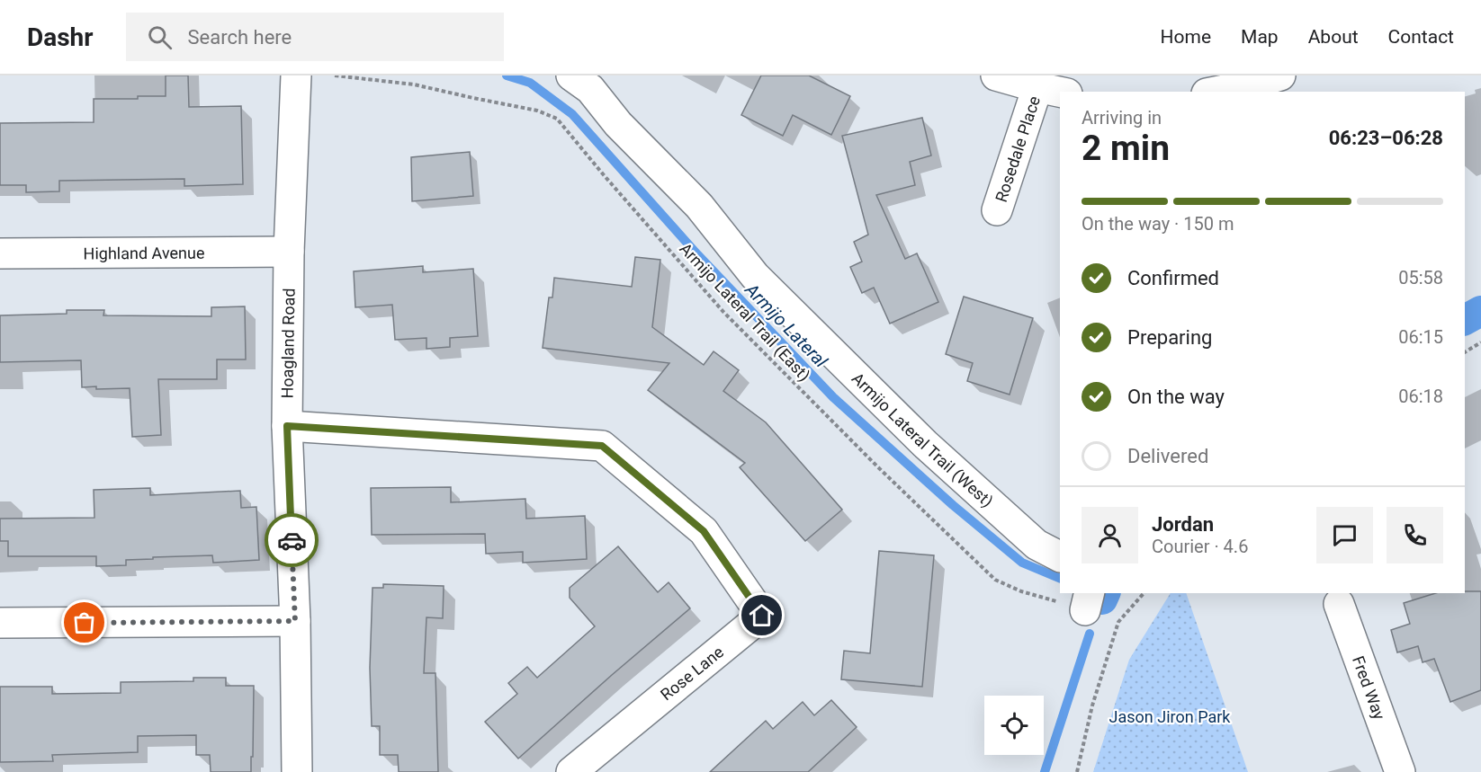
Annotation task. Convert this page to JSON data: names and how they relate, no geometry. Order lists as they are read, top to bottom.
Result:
{
  "streets": {
    "street": [
      "Rosedale Place",
      "Highland Avenue",
      "Hoagland Road",
      "Armijo Lateral Trail (West)",
      "Rose Lane",
      "Fred Way"
    ],
    "path": ["Armijo Lateral Trail (East)"]
  },
  "crossings": [
    ["Highland Avenue", "Hoagland Road"],
    ["Hoagland Road", "Rose Lane"]
  ],
  "water": ["Armijo Lateral"],
  "parks": ["Jason Jiron Park"],
  "page": {
    "header": "Dashr",
    "search": "Search here",
    "nav": [
      "Home",
      "Map",
      "About",
      "Contact"
    ],
    "heading": ["2 min", "Arriving in", "06:23–06:28"],
    "panel": ["Jordan", "Courier · 4.6"],
    "bar": "On the way · 150 m",
    "list": [
      ["Confirmed", "05:58"],
      ["Preparing", "06:15"],
      ["On the way", "06:18"],
      "Delivered"
    ]
  }
}
